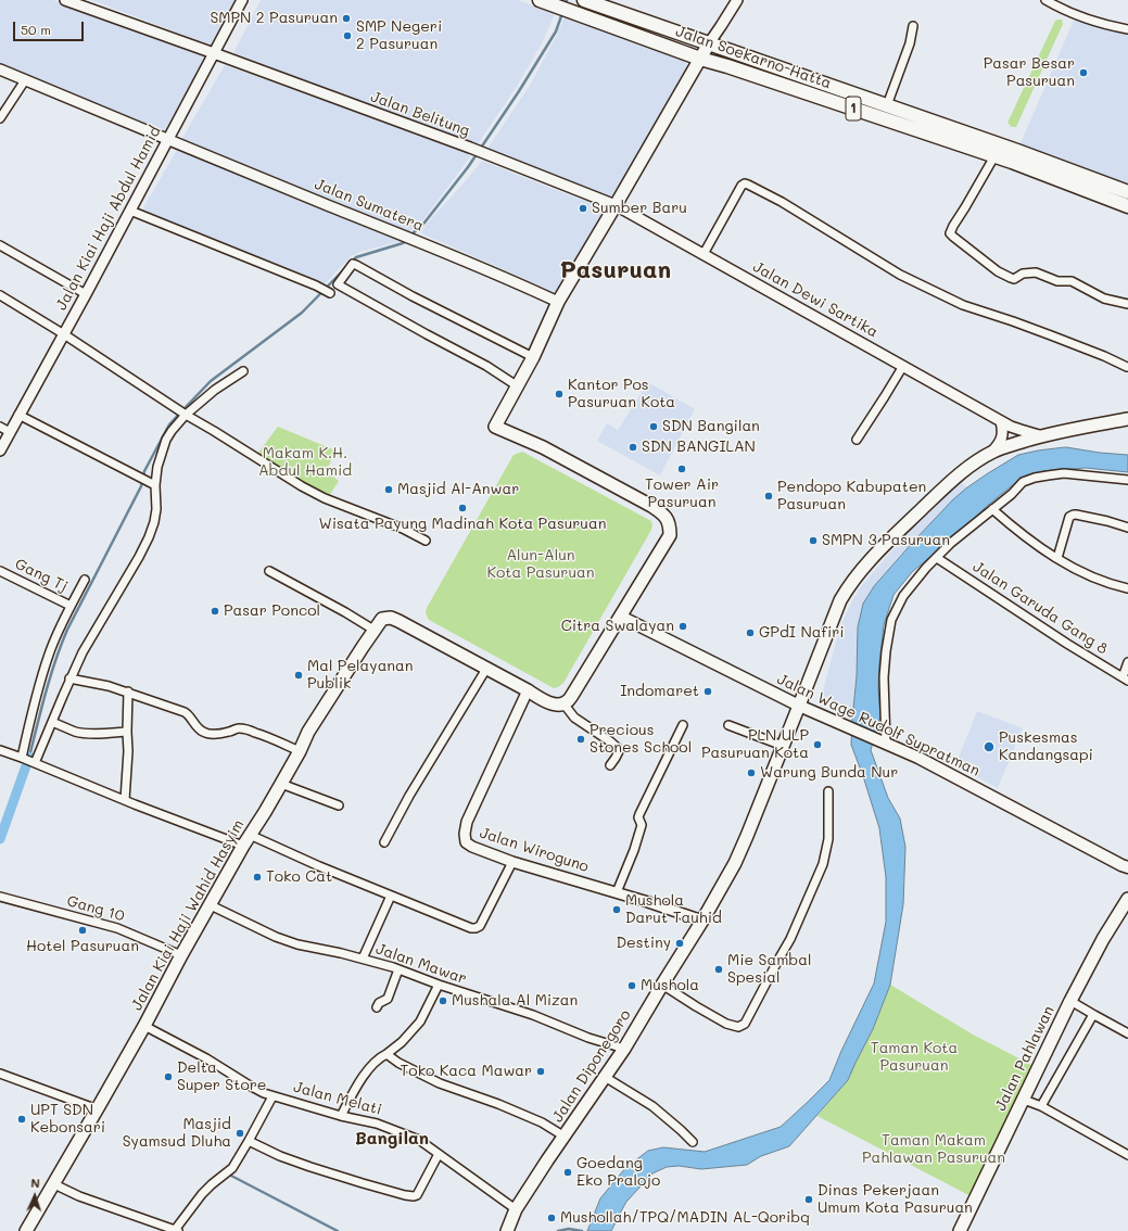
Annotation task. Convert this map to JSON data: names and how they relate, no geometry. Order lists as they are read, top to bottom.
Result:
{
  "streets": {
    "highway": ["Jalan Soekarno-Hatta", "1"],
    "main road": [
      "Jalan Wage Rudolf Supratman",
      "Jalan Kiai Haji Wahid Hasyim",
      "Jalan Pahlawan",
      "Jalan Diponegoro"
    ],
    "street": [
      "Jalan Belitung",
      "Jalan Sumatera",
      "Jalan Kiai Haji Abdul Hamid",
      "Jalan Dewi Sartika",
      "Gang Tj",
      "Jalan Garuda Gang 8",
      "Jalan Wiroguno",
      "Gang 10",
      "Jalan Mawar",
      "Jalan Melati"
    ]
  },
  "crossings": [
    ["Jalan Belitung", "Jalan Kiai Haji Abdul Hamid"],
    ["Jalan Belitung", "Jalan Dewi Sartika"],
    ["Jalan Sumatera", "Jalan Kiai Haji Abdul Hamid"],
    ["Jalan Dewi Sartika", "Jalan Diponegoro"],
    ["Jalan Wage Rudolf Supratman", "Jalan Diponegoro"],
    ["Jalan Wiroguno", "Jalan Diponegoro"],
    ["Gang 10", "Jalan Kiai Haji Wahid Hasyim"],
    ["Jalan Kiai Haji Wahid Hasyim", "Jalan Mawar"],
    ["Jalan Kiai Haji Wahid Hasyim", "Jalan Melati"],
    ["Jalan Mawar", "Jalan Diponegoro"],
    ["Jalan Diponegoro", "Jalan Melati"]
  ],
  "districts": ["Pasuruan", "Bangilan"],
  "parks": [
    "Makam K.H. Abdul Hamid",
    "Alun-Alun Kota Pasuruan",
    "Taman Kota Pasuruan",
    "Taman Makam Pahlawan Pasuruan"
  ],
  "places": [
    "SMPN 2 Pasuruan",
    "SMP Negeri 2 Pasuruan",
    "Pasar Besar Pasuruan",
    "Sumber Baru",
    "Kantor Pos Pasuruan Kota",
    "SDN Bangilan",
    "SDN BANGILAN",
    "Tower Air Pasuruan",
    "Masjid Al-Anwar",
    "Pendopo Kabupaten Pasuruan",
    "Wisata Payung Madinah Kota Pasuruan",
    "SMPN 3 Pasuruan",
    "Pasar Poncol",
    "Citra Swalayan",
    "GPdI Nafiri",
    "Mal Pelayanan Publik",
    "Indomaret",
    "Precious Stones School",
    "PLN ULP Pasuruan Kota",
    "Puskesmas Kandangsapi",
    "Warung Bunda Nur",
    "Toko Cat",
    "Mushola Darut Tauhid",
    "Hotel Pasuruan",
    "Destiny",
    "Mie Sambal Spesial",
    "Mushola",
    "Mushala Al Mizan",
    "Toko Kaca Mawar",
    "Delta Super Store",
    "UPT SDN Kebonsari",
    "Masjid Syamsud Dluha",
    "Goedang Eko Pralojo",
    "Dinas Pekerjaan Umum Kota Pasuruan",
    "Mushollah/TPQ/MADIN AL-Qoribq"
  ],
  "scale_bar": "50 m",
  "north": "top"
}
